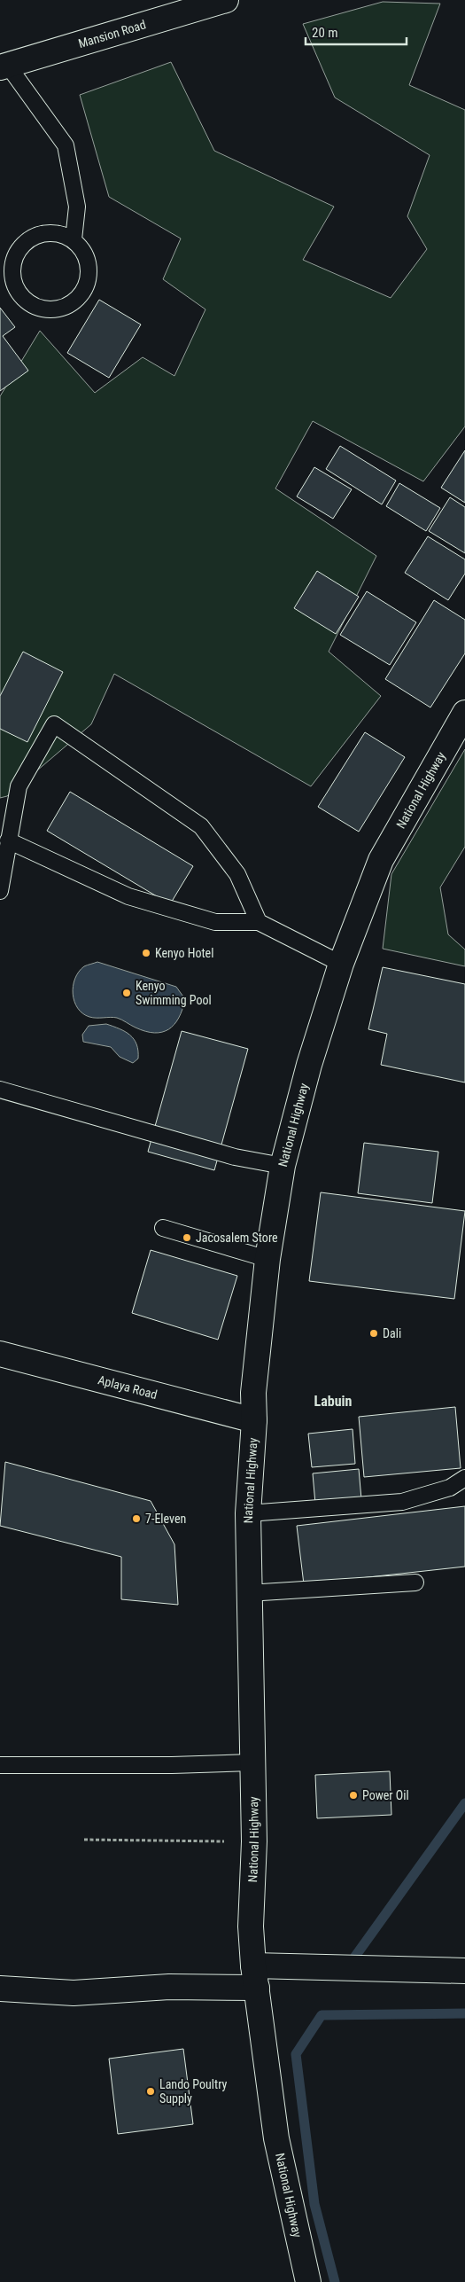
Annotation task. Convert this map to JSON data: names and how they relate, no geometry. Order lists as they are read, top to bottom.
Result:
{
  "streets": {
    "main road": ["Mansion Road", "National Highway", "Aplaya Road"]
  },
  "crossings": [
    ["National Highway", "Aplaya Road"]
  ],
  "districts": ["Labuin"],
  "places": [
    "Kenyo Hotel",
    "Kenyo Swimming Pool",
    "Jacosalem Store",
    "Dali",
    "7-Eleven",
    "Power Oil",
    "Lando Poultry Supply"
  ],
  "scale_bar": "20 m"
}
